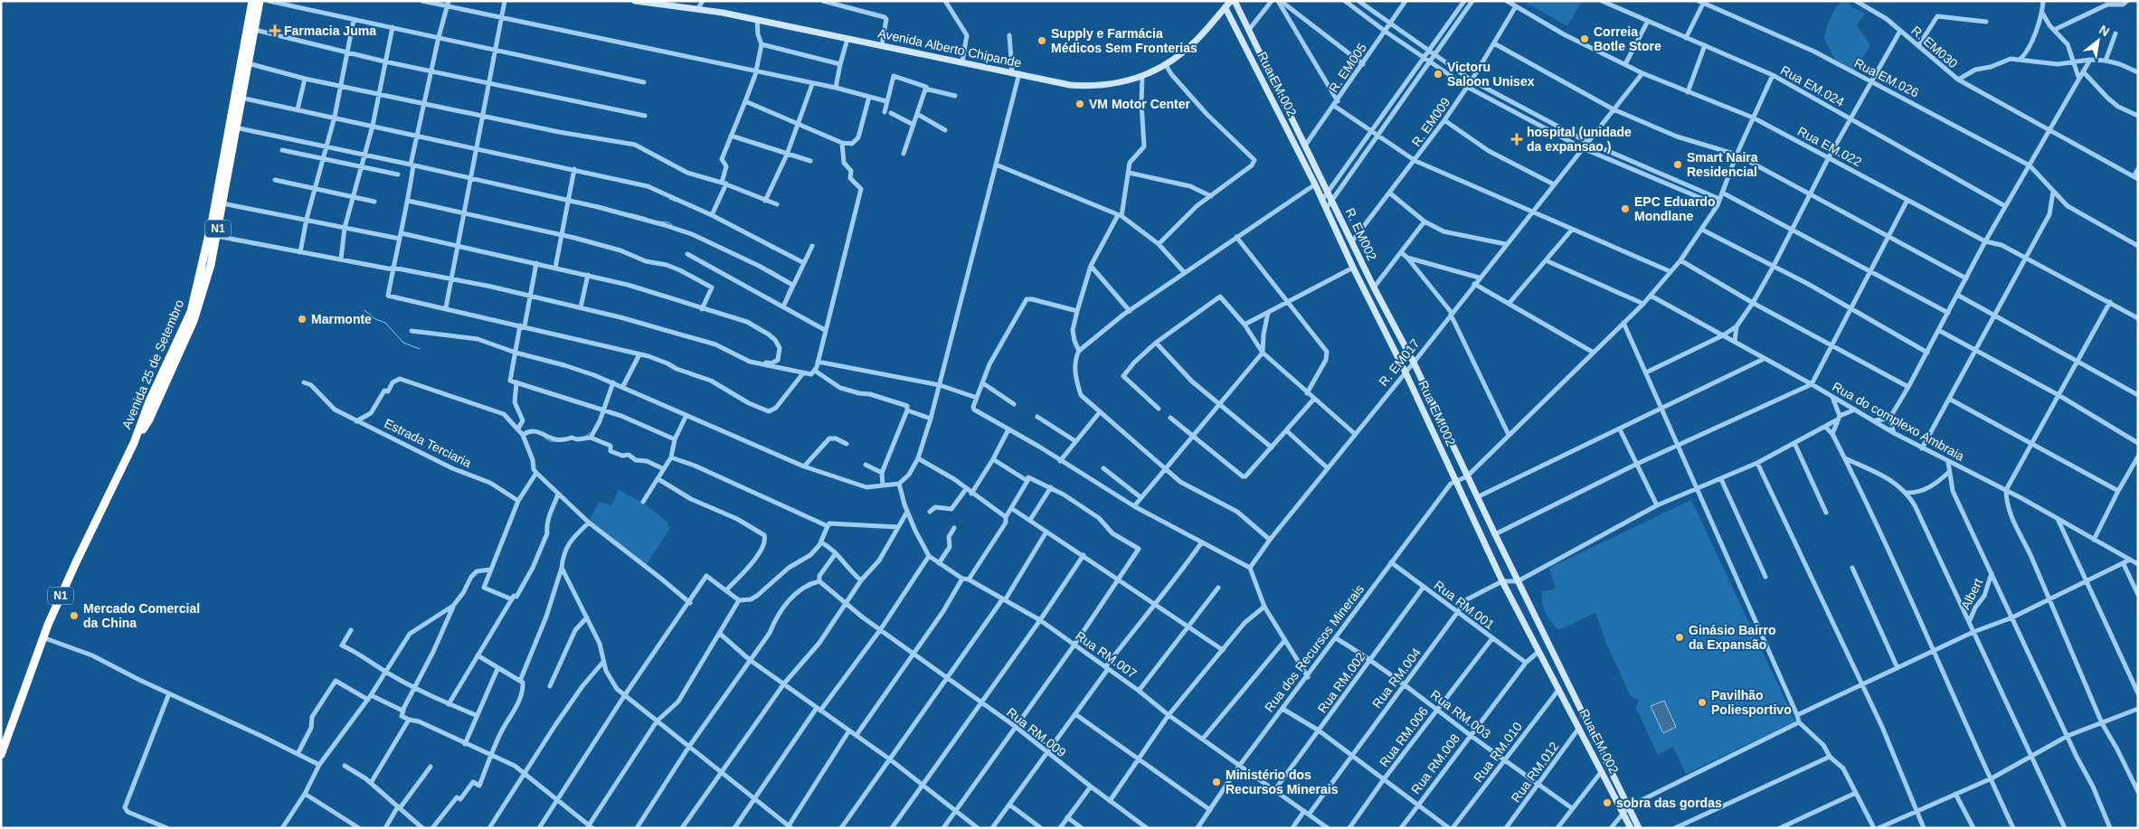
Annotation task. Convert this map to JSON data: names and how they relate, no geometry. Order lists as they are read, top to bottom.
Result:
{
  "streets": {
    "highway": ["N1", "Avenida 25 de Setembro"],
    "street": [
      "R. EM030",
      "Avenida Alberto Chipande",
      "R. EM005",
      "Rua EM.026",
      "Rua EM.002",
      "Rua EM.024",
      "R. EM009",
      "Rua EM.022",
      "R. EM002",
      "R. EM017",
      "Rua do complexo Ambraia",
      "Estrada Terciaria",
      "Albert",
      "Rua RM.001",
      "Rua dos Recursos Minerais",
      "Rua RM.007",
      "Rua RM.004",
      "Rua RM.002",
      "Rua RM.003",
      "Rua RM.009",
      "Rua RM.006",
      "Rua RM.010",
      "Rua RM.008",
      "Rua RM.012"
    ]
  },
  "crossings": [
    ["Avenida Alberto Chipande", "Rua EM.002"],
    ["Avenida Alberto Chipande", "R. EM002"],
    ["R. EM005", "R. EM002"],
    ["Rua EM.002", "R. EM002"],
    ["Rua EM.002", "R. EM017"],
    ["Rua EM.002", "Rua dos Recursos Minerais"],
    ["Rua EM.002", "Rua RM.004"],
    ["Rua EM.002", "Rua RM.010"],
    ["Rua EM.002", "Rua RM.008"],
    ["Rua EM.002", "Rua RM.012"],
    ["R. EM009", "Rua EM.022"],
    ["R. EM009", "R. EM002"],
    ["Rua EM.022", "R. EM017"],
    ["N1", "Avenida 25 de Setembro"],
    ["R. EM002", "R. EM017"],
    ["Rua RM.001", "Rua dos Recursos Minerais"],
    ["Rua RM.001", "Rua RM.004"],
    ["Rua RM.001", "Rua RM.002"],
    ["Rua RM.001", "Rua RM.006"],
    ["Rua RM.001", "Rua RM.008"],
    ["Rua dos Recursos Minerais", "Rua RM.007"],
    ["Rua dos Recursos Minerais", "Rua RM.003"],
    ["Rua RM.007", "Rua RM.004"],
    ["Rua RM.007", "Rua RM.002"],
    ["Rua RM.004", "Rua RM.003"],
    ["Rua RM.002", "Rua RM.003"],
    ["Rua RM.003", "Rua RM.006"],
    ["Rua RM.003", "Rua RM.010"],
    ["Rua RM.003", "Rua RM.008"],
    ["Rua RM.003", "Rua RM.012"]
  ],
  "places": {
    "health": ["Farmacia Juma", "hospital (unidade da expansao )"],
    "other": [
      "Correia Botle Store",
      "Supply e Farmácia Médicos Sem Fronterias",
      "Victoru Saloon Unisex",
      "VM Motor Center",
      "Smart Naira Residencial",
      "EPC Eduardo Mondlane",
      "Marmonte",
      "Mercado Comercial da China",
      "Ginásio Bairro da Expansão",
      "Pavilhão Poliesportivo",
      "Ministério dos Recursos Minerais",
      "sobra das gordas"
    ]
  },
  "north": "top right"
}
